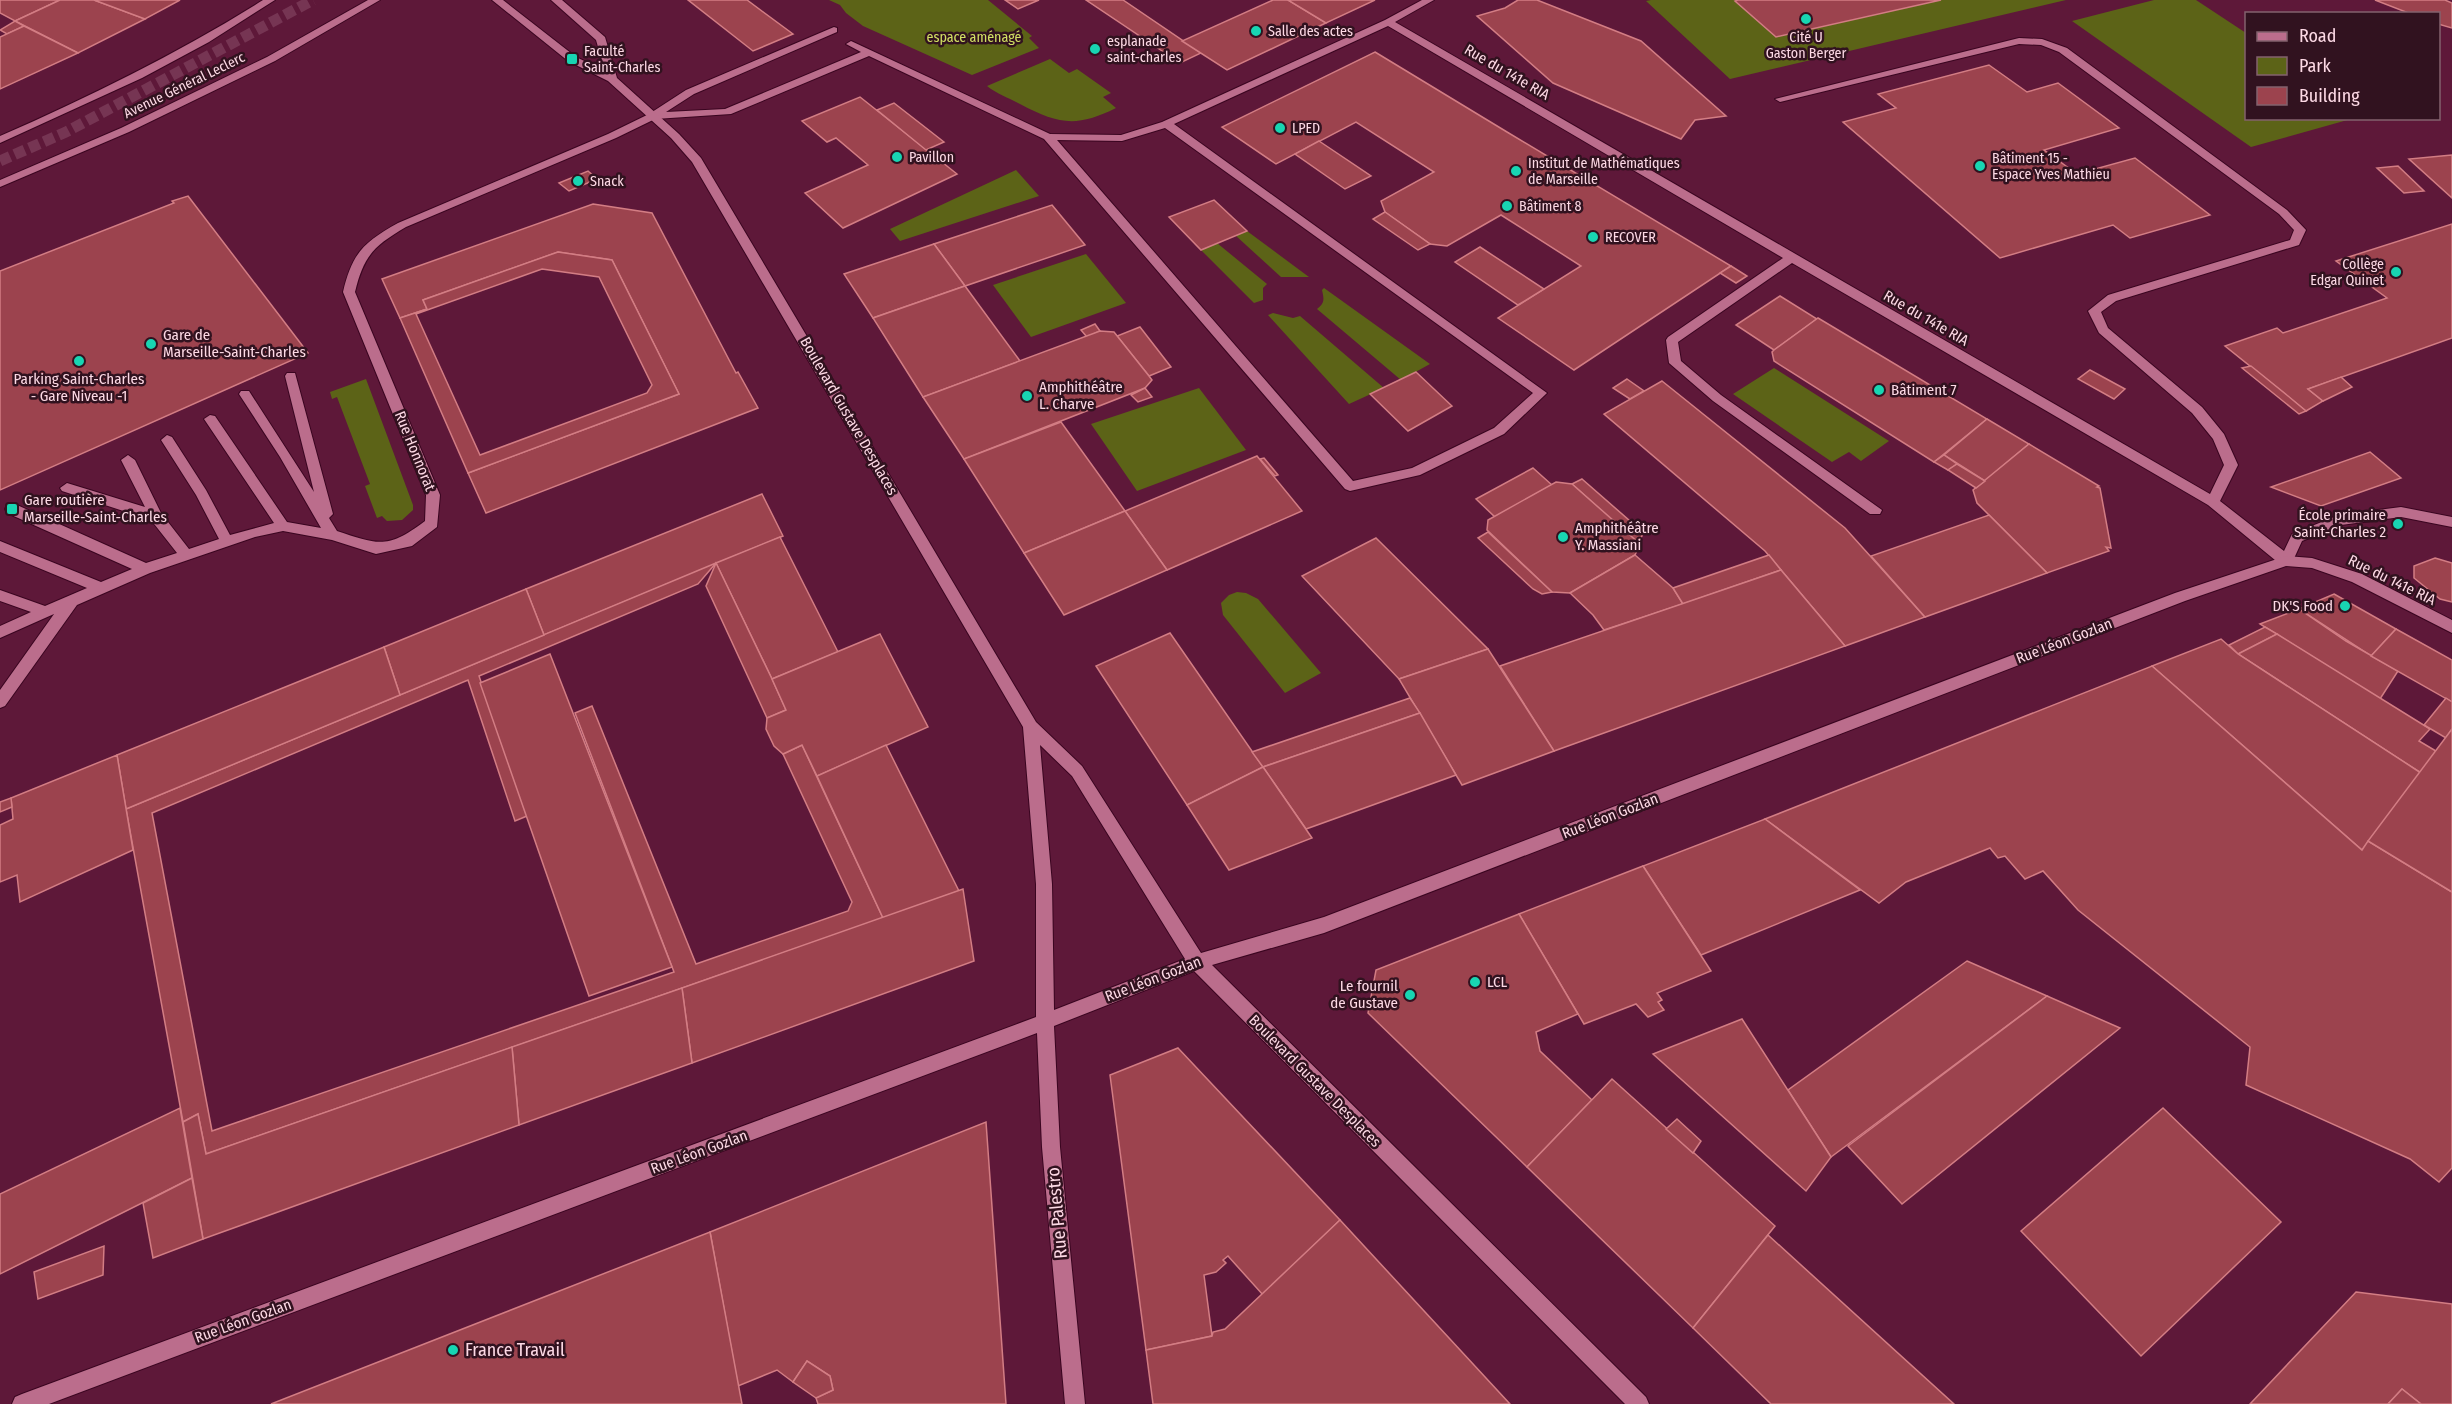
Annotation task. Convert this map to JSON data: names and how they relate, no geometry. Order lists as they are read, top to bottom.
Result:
{
  "streets": {
    "street": [
      "Rue du 141e RIA",
      "Avenue Général Leclerc",
      "Boulevard Gustave Desplaces",
      "Rue Honnorat",
      "Rue Léon Gozlan",
      "Rue Palestro"
    ]
  },
  "crossings": [
    ["Rue du 141e RIA", "Rue Léon Gozlan"],
    ["Boulevard Gustave Desplaces", "Rue Honnorat"],
    ["Boulevard Gustave Desplaces", "Rue Léon Gozlan"],
    ["Boulevard Gustave Desplaces", "Rue Palestro"],
    ["Rue Léon Gozlan", "Rue Palestro"]
  ],
  "parks": ["espace aménagé"],
  "places": {
    "other": [
      "Cité U Gaston Berger",
      "Salle des actes",
      "esplanade saint-charles",
      "LPED",
      "Pavillon",
      "Bâtiment 15 - Espace Yves Mathieu",
      "Institut de Mathématiques de Marseille",
      "Snack",
      "Bâtiment 8",
      "RECOVER",
      "Collège Edgar Quinet",
      "Gare de Marseille-Saint-Charles",
      "Parking Saint-Charles - Gare Niveau -1",
      "Bâtiment 7",
      "Amphithéâtre L. Charve",
      "École primaire Saint-Charles 2",
      "Amphithéâtre Y. Massiani",
      "DK'S Food",
      "LCL",
      "Le fournil de Gustave",
      "France Travail"
    ],
    "transit": ["Faculté Saint-Charles", "Gare routière Marseille-Saint-Charles"]
  },
  "legend": ["Road", "Park", "Building"]
}
